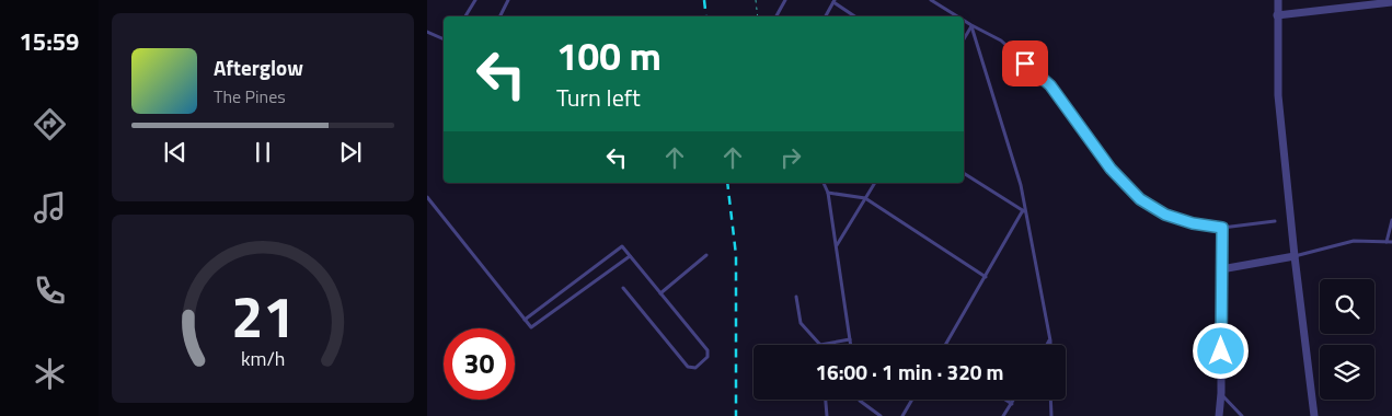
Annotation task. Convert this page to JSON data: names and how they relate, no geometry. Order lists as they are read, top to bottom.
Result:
{
  "page": {
    "tabs": "15:59",
    "turn": ["100 m", "Turn left"],
    "song": ["Afterglow", "The Pines"],
    "limit": "30",
    "trip": "16:00 · 1 min · 320 m",
    "gauge": ["21", "km/h"]
  }
}
